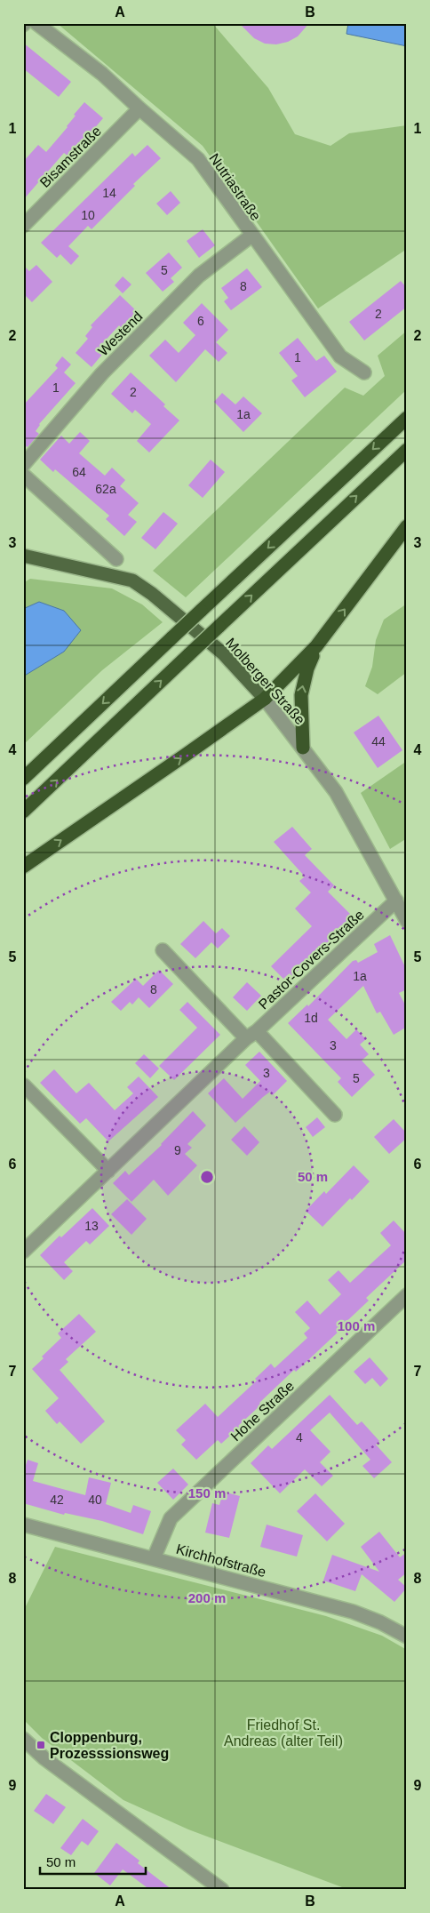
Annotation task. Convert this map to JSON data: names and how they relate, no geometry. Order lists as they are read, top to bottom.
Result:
{
  "streets": {
    "main road": ["Molberger Straße"],
    "street": [
      "Bisamstraße",
      "Nutriastraße",
      "Westend",
      "Pastor-Covers-Straße",
      "Hohe Straße",
      "Kirchhofstraße"
    ]
  },
  "crossings": [
    ["Bisamstraße", "Nutriastraße"],
    ["Nutriastraße", "Westend"],
    ["Molberger Straße", "Pastor-Covers-Straße"],
    ["Hohe Straße", "Kirchhofstraße"]
  ],
  "parks": ["Friedhof St. Andreas (alter Teil)"],
  "places": {
    "transit": ["Cloppenburg, Prozesssionsweg"]
  },
  "house_numbers": [
    "14",
    "10",
    "5",
    "8",
    "2",
    "6",
    "1",
    "1",
    "2",
    "1a",
    "64",
    "62a",
    "44",
    "1a",
    "8",
    "1d",
    "3",
    "3",
    "5",
    "9",
    "13",
    "4",
    "42",
    "40"
  ],
  "scale_bar": "50 m",
  "grid": {
    "columns": ["A", "B"],
    "rows": [
      "1",
      "2",
      "3",
      "4",
      "5",
      "6",
      "7",
      "8",
      "9"
    ]
  },
  "rings": [
    "50 m",
    "100 m",
    "150 m",
    "200 m"
  ]
}
